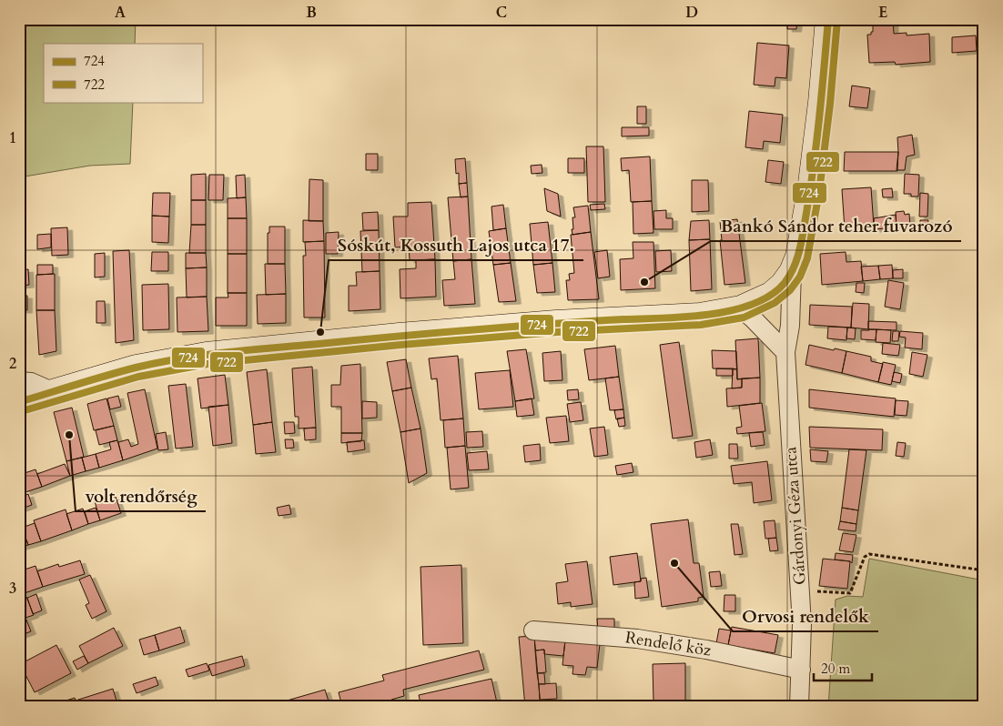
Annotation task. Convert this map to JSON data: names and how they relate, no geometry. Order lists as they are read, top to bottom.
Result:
{
  "streets": {
    "street": ["Gárdonyi Géza utca", "Rendelő köz"]
  },
  "crossings": [
    ["Gárdonyi Géza utca", "Rendelő köz"]
  ],
  "places": [
    "Bankó Sándor teher fuvarozó",
    "Sóskút, Kossuth Lajos utca 17.",
    "volt rendőrség",
    "Orvosi rendelők"
  ],
  "lines": ["transit line 724", "transit line 722"],
  "legend": ["724", "722"],
  "scale_bar": "20 m",
  "grid": {
    "columns": [
      "A",
      "B",
      "C",
      "D",
      "E"
    ],
    "rows": ["1", "2", "3"]
  }
}
